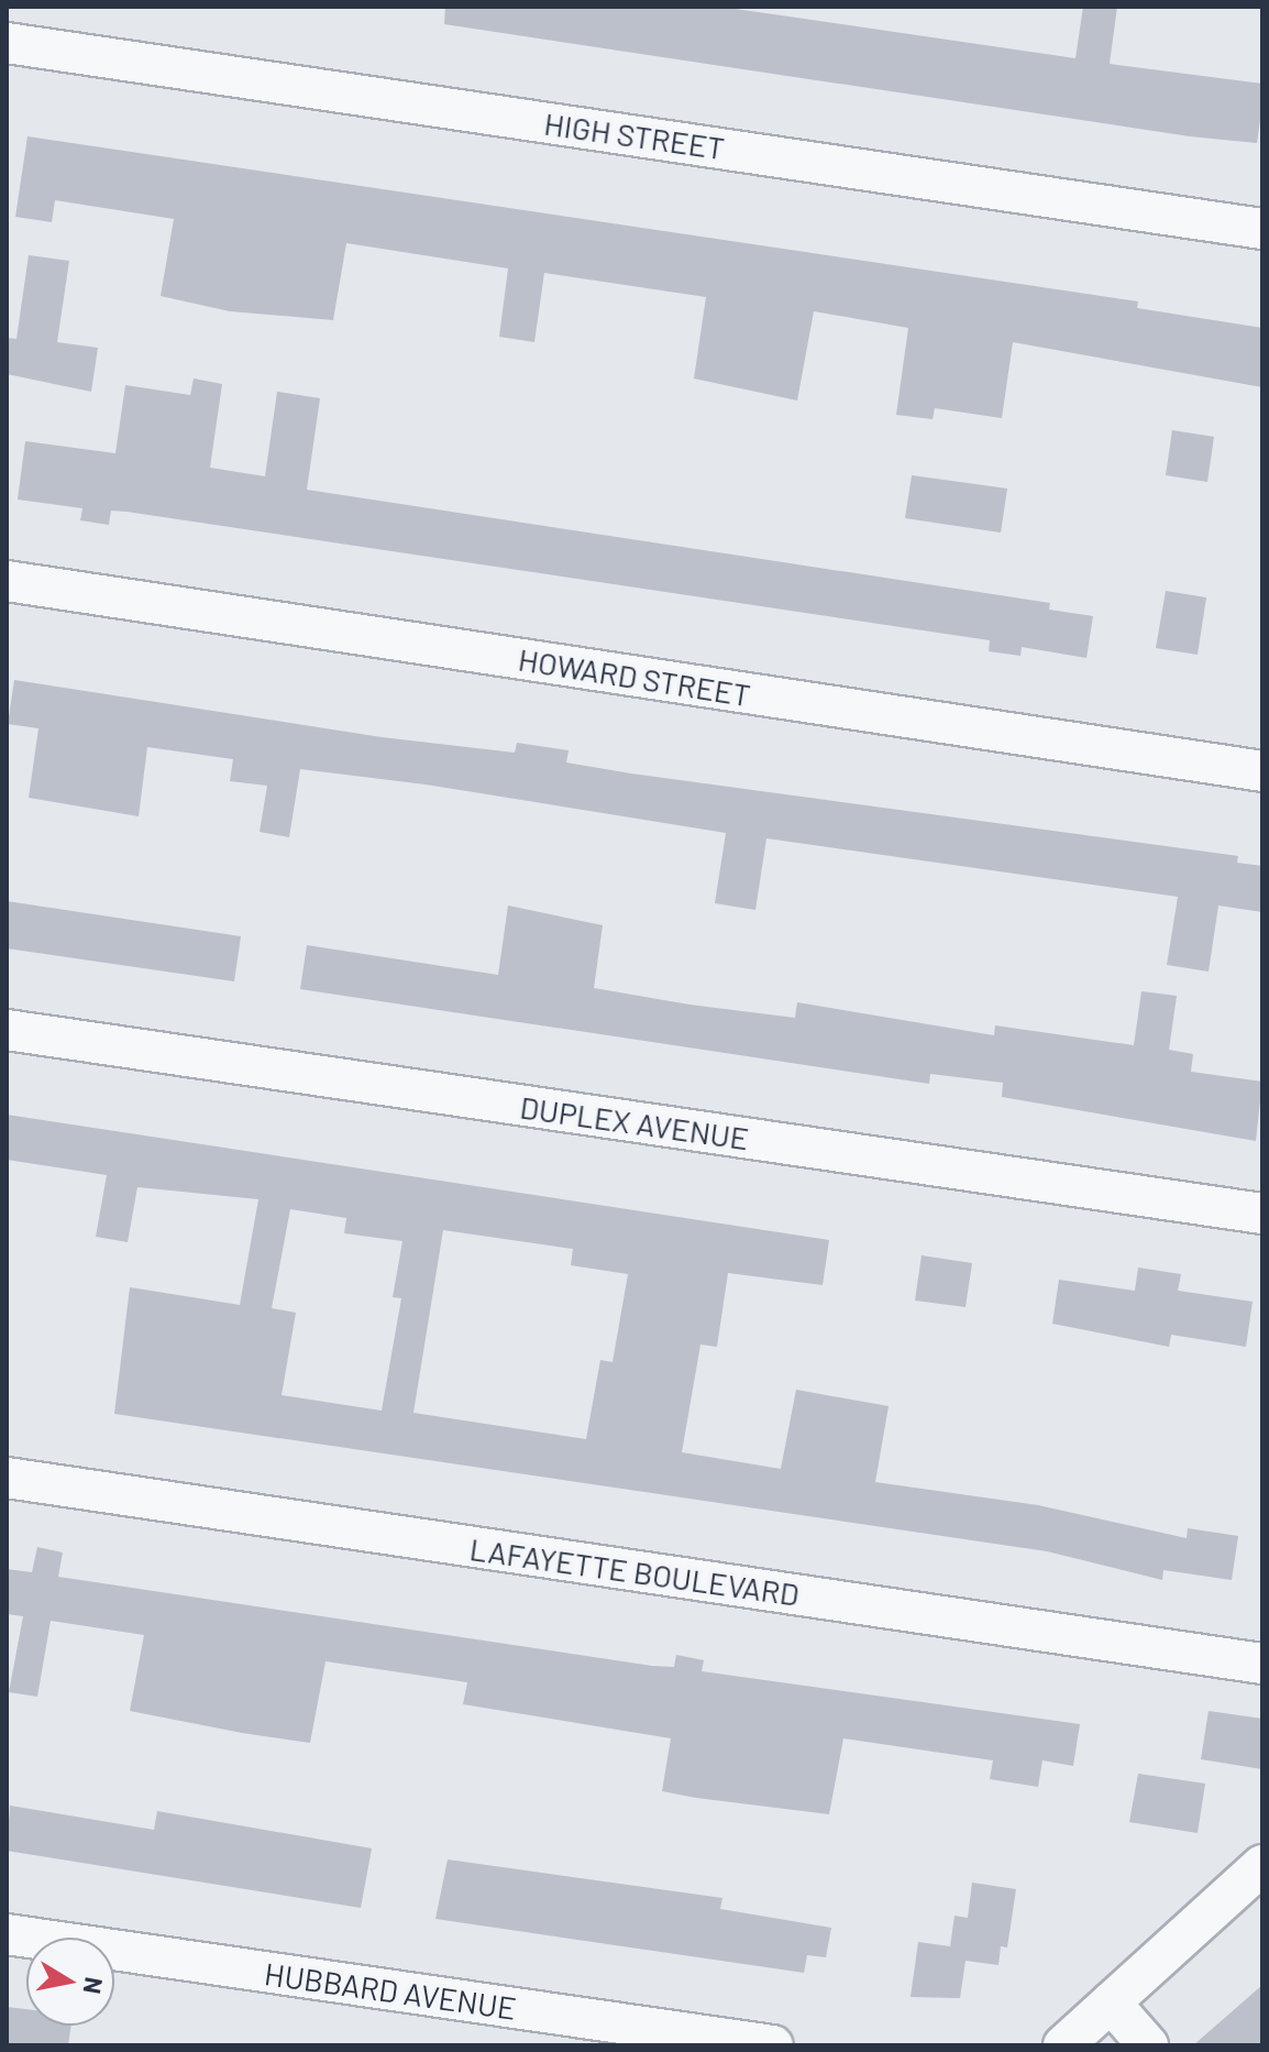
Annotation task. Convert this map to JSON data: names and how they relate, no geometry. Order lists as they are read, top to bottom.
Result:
{
  "streets": {
    "street": [
      "HIGH STREET",
      "HOWARD STREET",
      "DUPLEX AVENUE",
      "LAFAYETTE BOULEVARD",
      "HUBBARD AVENUE"
    ]
  },
  "north": "right"
}
